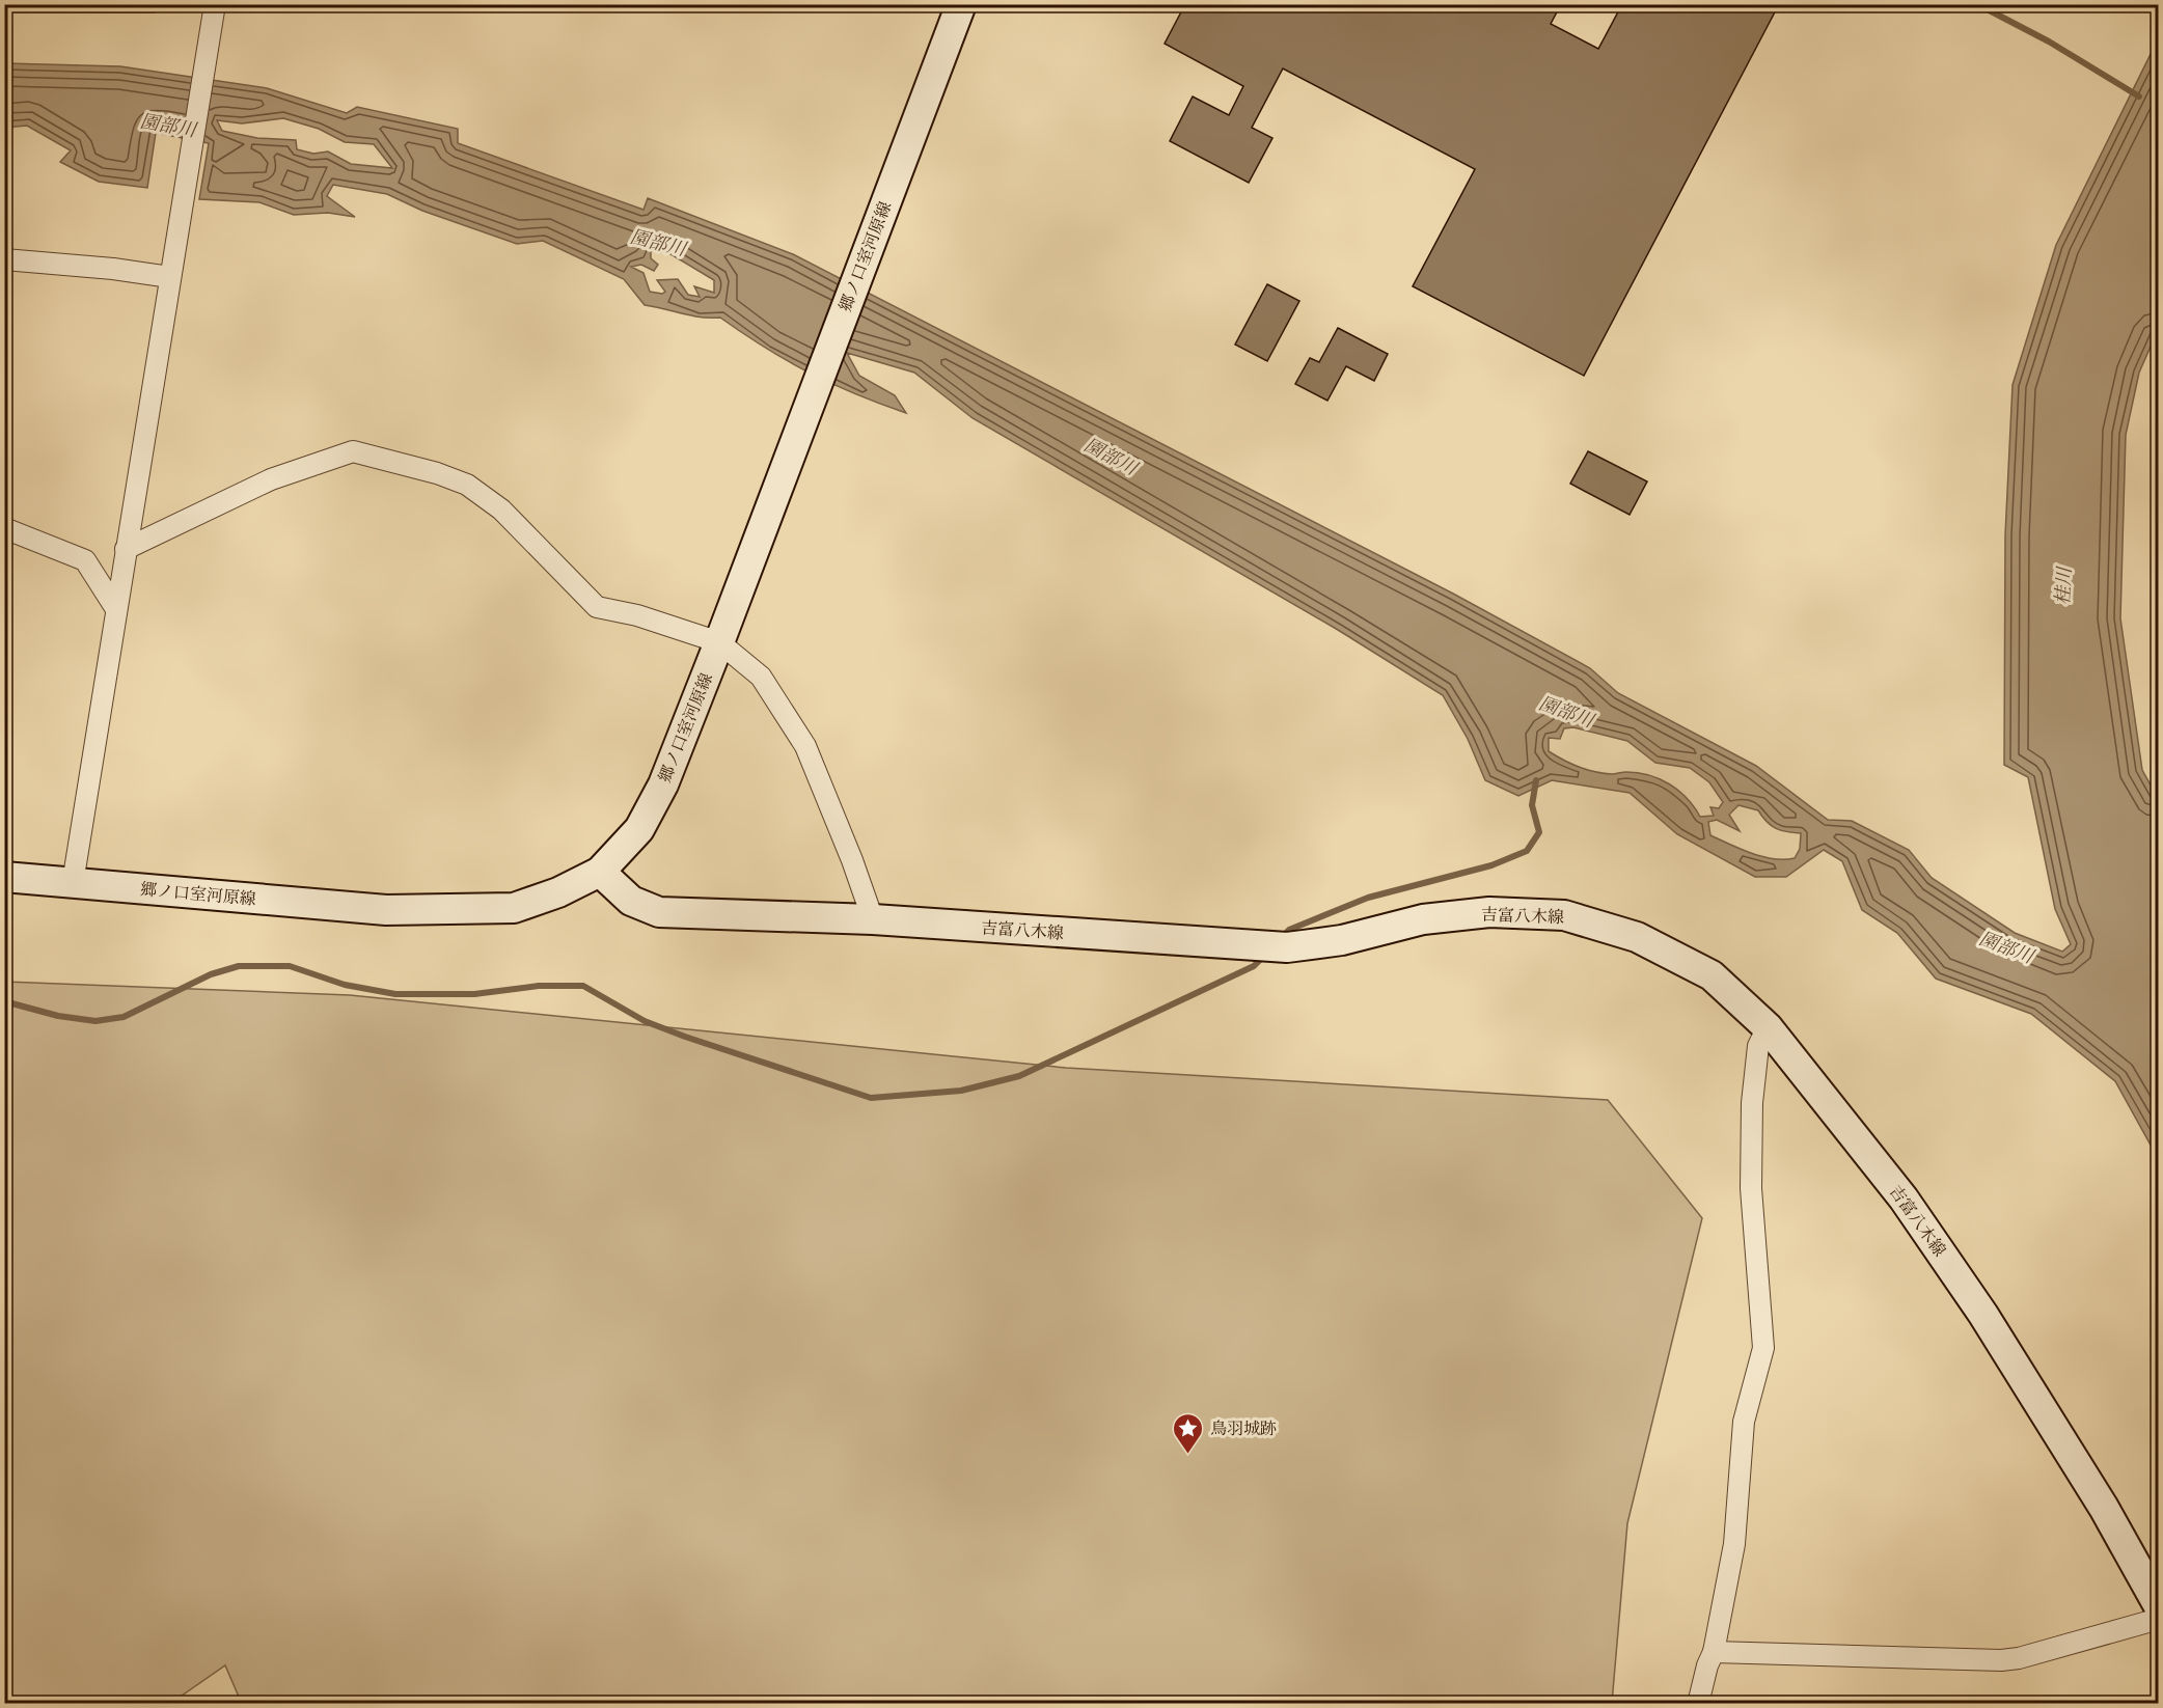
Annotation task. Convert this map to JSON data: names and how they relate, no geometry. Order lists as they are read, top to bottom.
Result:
{
  "streets": {
    "main road": ["郷ノ口室河原線", "吉富八木線"]
  },
  "crossings": [
    ["郷ノ口室河原線", "吉富八木線"]
  ],
  "water": ["園部川", "桂川"],
  "places": {
    "place": ["鳥羽城跡"]
  }
}
